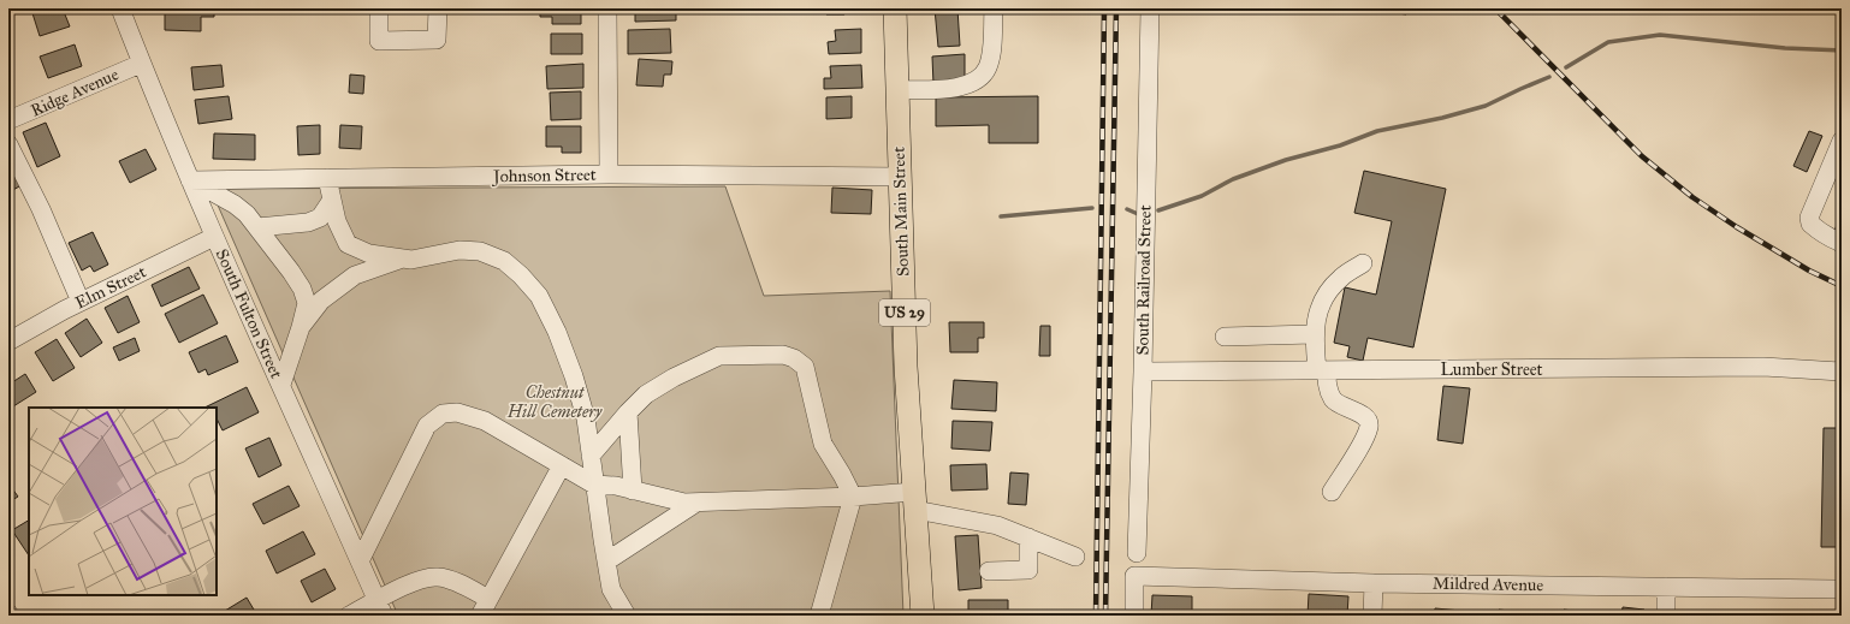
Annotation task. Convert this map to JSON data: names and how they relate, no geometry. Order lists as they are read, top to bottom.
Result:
{
  "streets": {
    "main road": ["South Main Street", "US 29"],
    "street": [
      "Ridge Avenue",
      "Johnson Street",
      "South Railroad Street",
      "Elm Street",
      "South Fulton Street",
      "Lumber Street",
      "Mildred Avenue"
    ]
  },
  "crossings": [
    ["Ridge Avenue", "South Fulton Street"],
    ["Johnson Street", "South Main Street"],
    ["Johnson Street", "South Fulton Street"],
    ["South Railroad Street", "Lumber Street"],
    ["Elm Street", "South Fulton Street"]
  ],
  "parks": ["Chestnut Hill Cemetery"]
}
